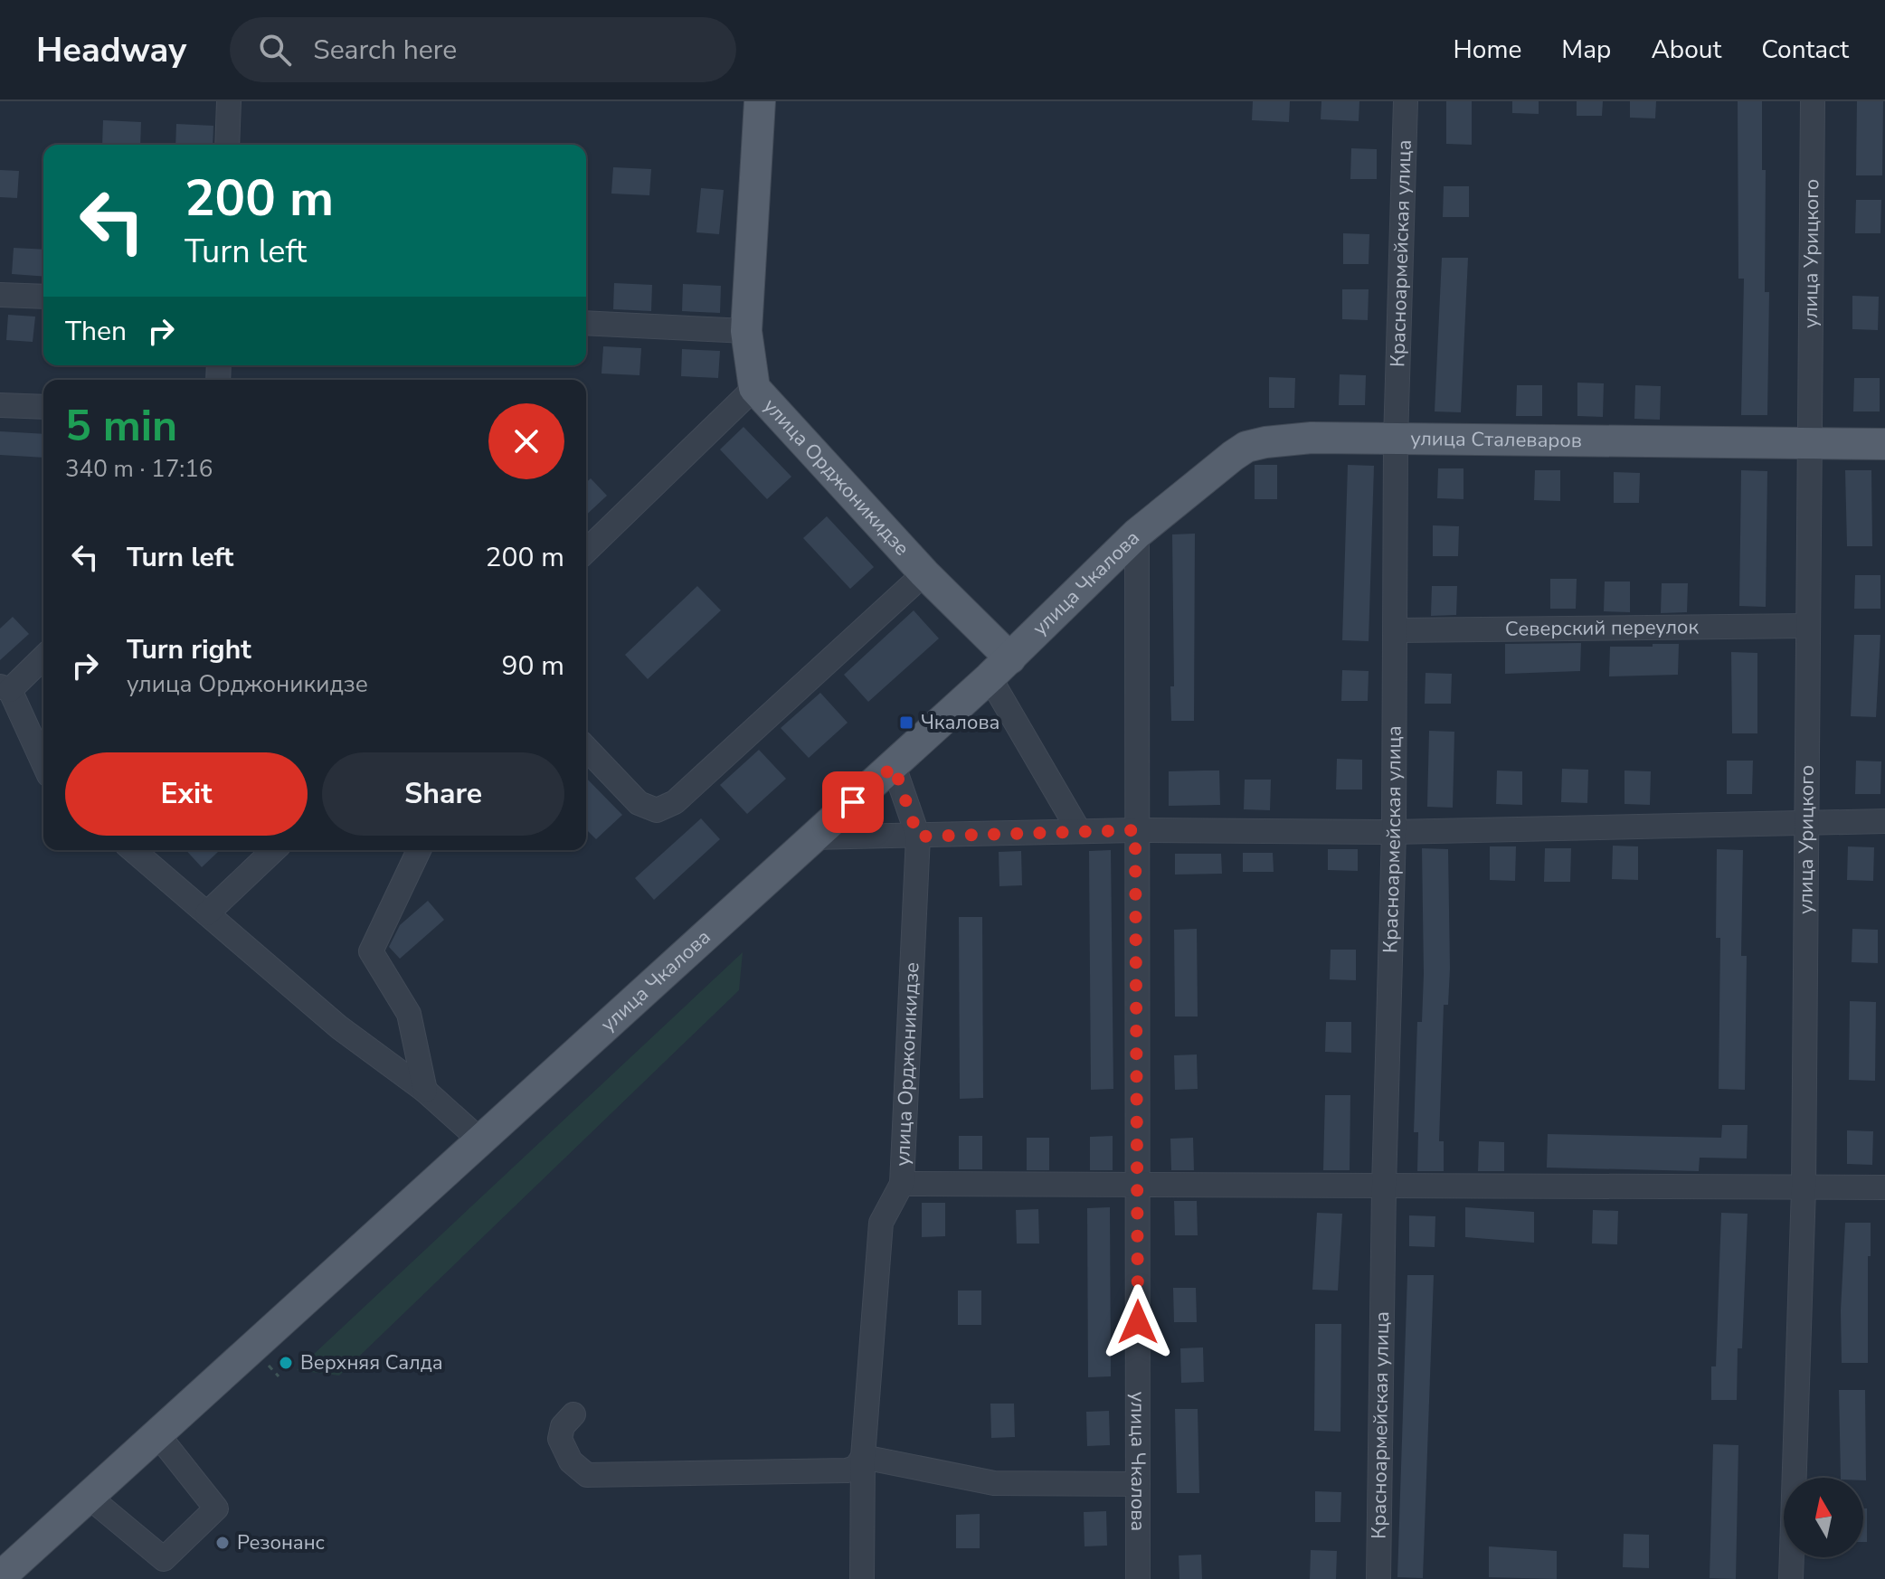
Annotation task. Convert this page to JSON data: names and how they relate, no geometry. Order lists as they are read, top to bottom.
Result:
{
  "streets": {
    "main road": ["улица Сталеваров", "улица Орджоникидзе", "улица Чкалова"],
    "street": ["Красноармейская улица", "улица Урицкого", "Северский переулок"]
  },
  "crossings": [
    ["Красноармейская улица", "улица Сталеваров"],
    ["Красноармейская улица", "Северский переулок"],
    ["улица Урицкого", "улица Сталеваров"],
    ["улица Урицкого", "Северский переулок"],
    ["улица Сталеваров", "улица Чкалова"],
    ["улица Орджоникидзе", "улица Чкалова"]
  ],
  "places": {
    "transit": ["Чкалова"],
    "other": ["Верхняя Салда", "Резонанс"]
  },
  "north": "top",
  "page": {
    "header": "Headway",
    "search": "Search here",
    "nav": [
      "Home",
      "Map",
      "About",
      "Contact"
    ],
    "turn": ["200 m", "Turn left"],
    "then": "Then",
    "heading": ["5 min", "340 m · 17:16"],
    "list": [
      {
        "name": "Turn left",
        "value": "200 m"
      },
      {
        "name": "Turn right",
        "note": "улица Орджоникидзе",
        "value": "90 m"
      }
    ],
    "buttons": ["Exit", "Share"]
  }
}
